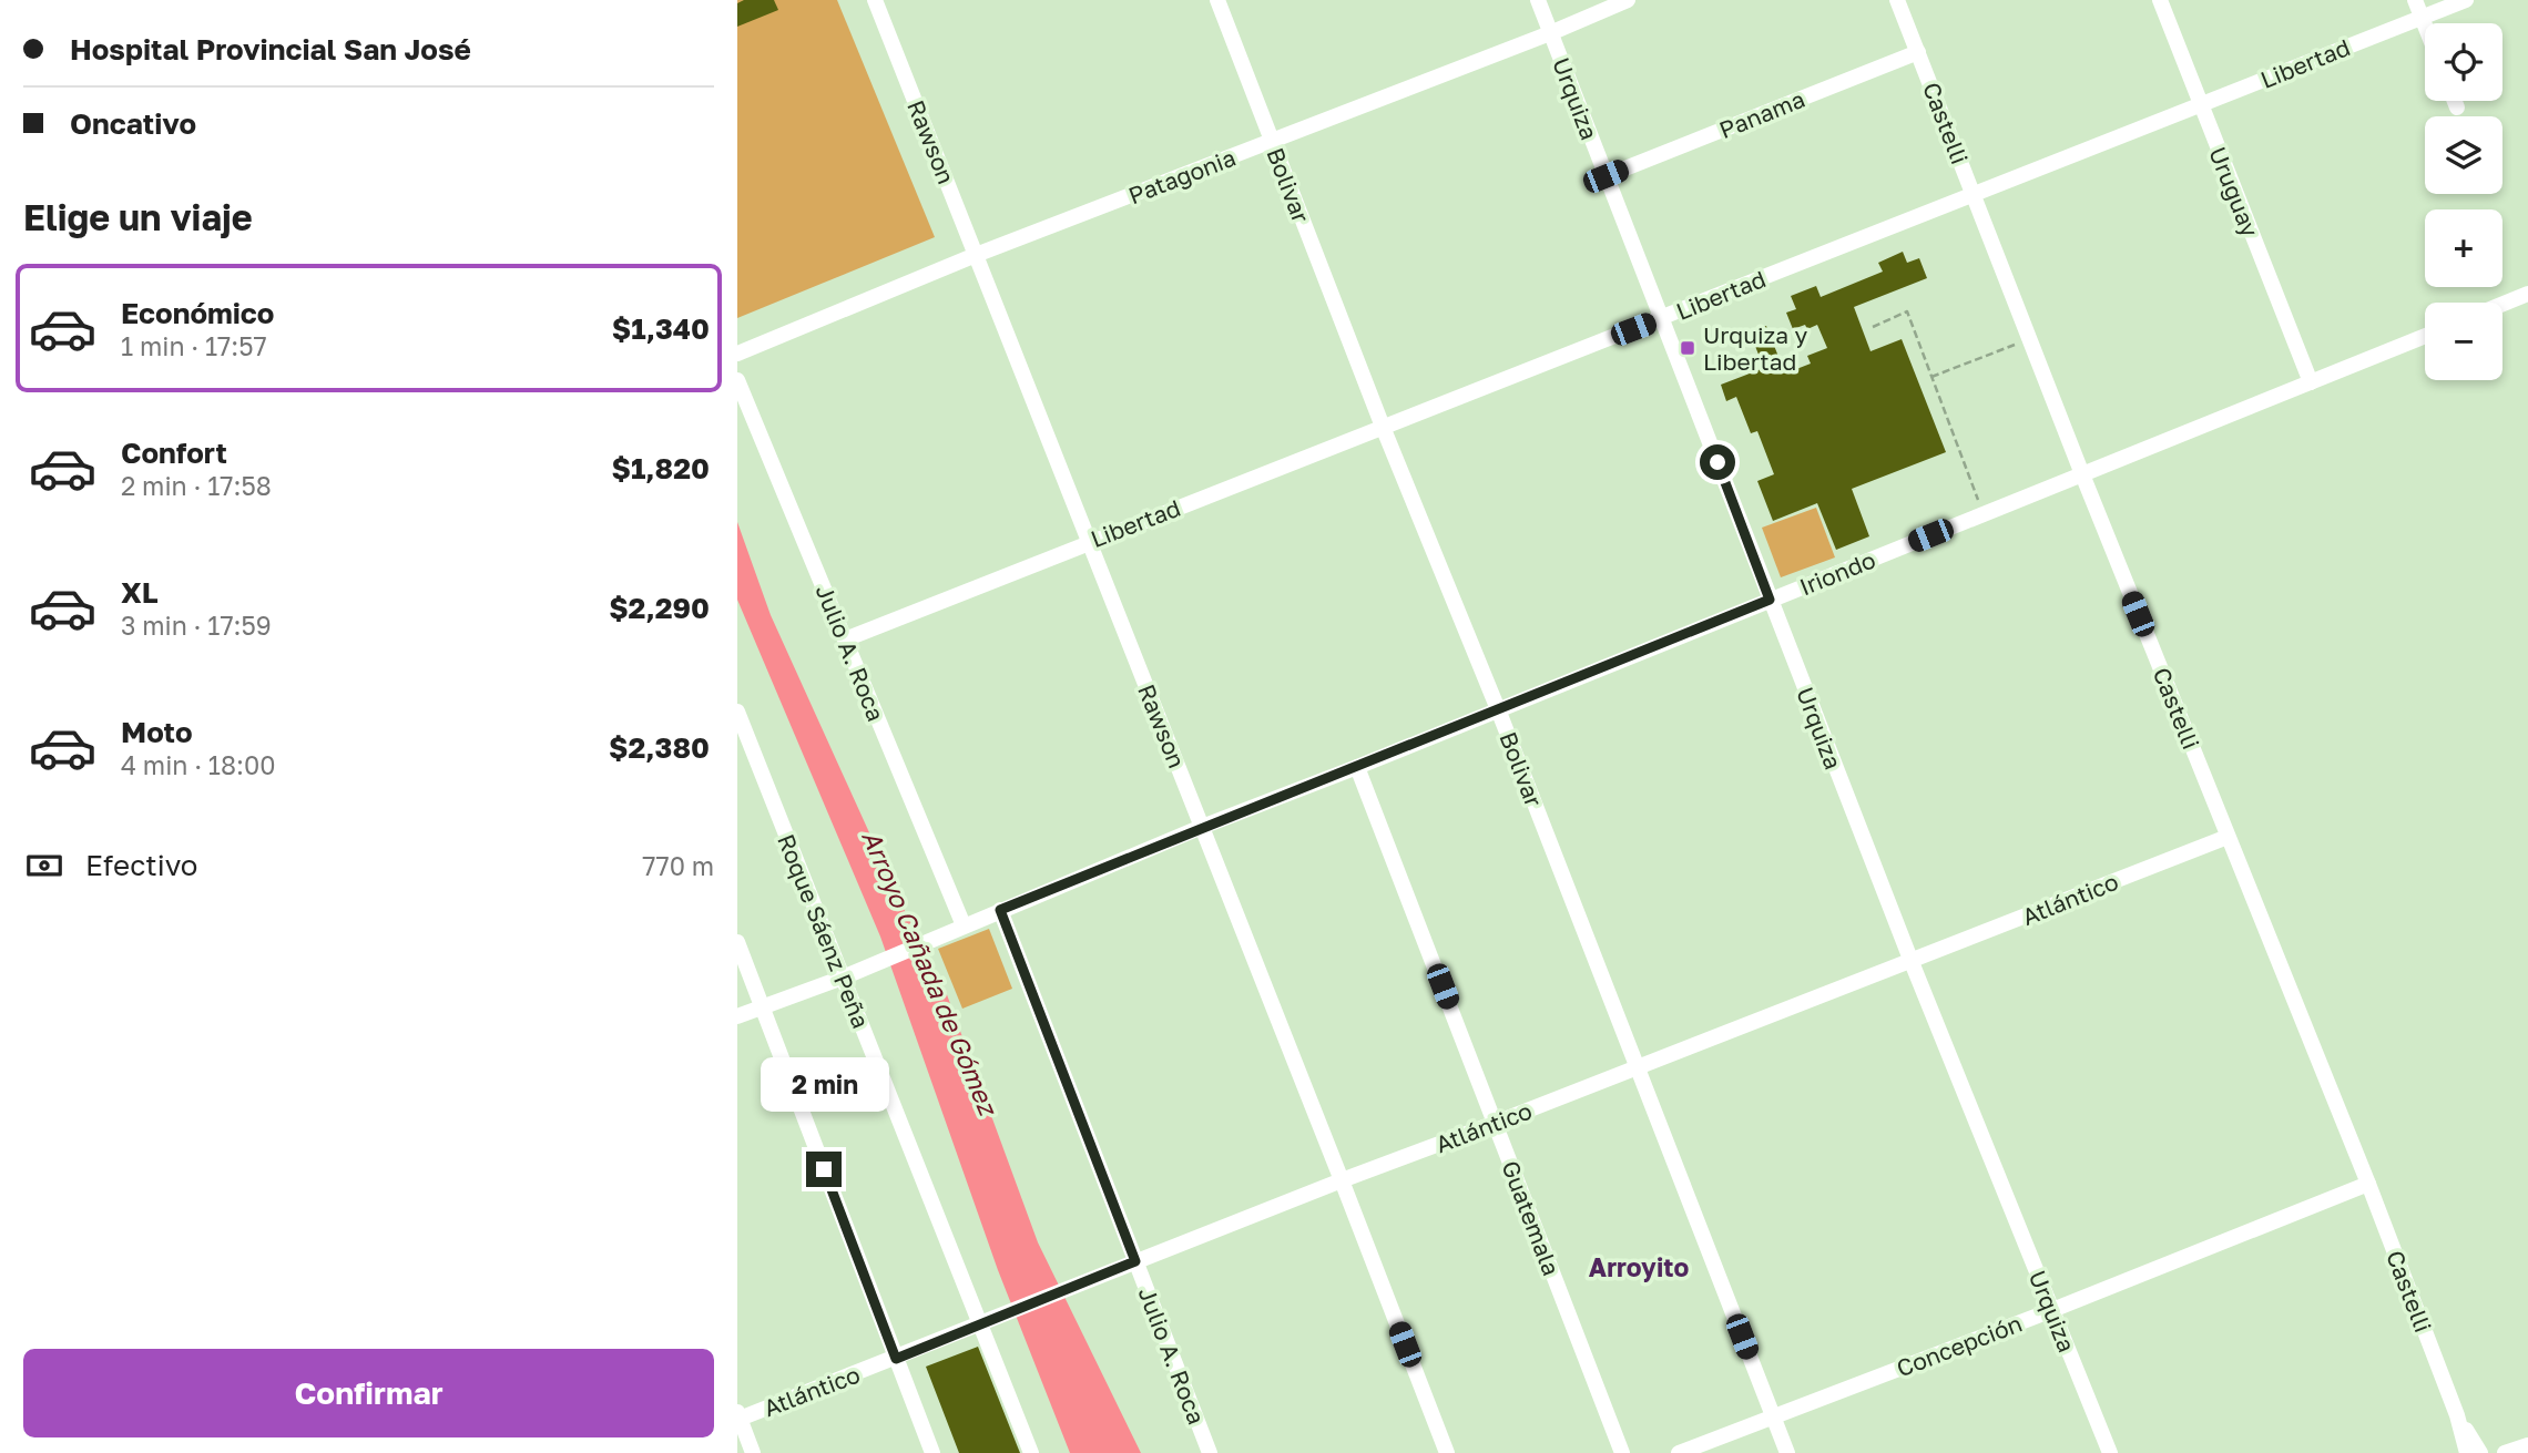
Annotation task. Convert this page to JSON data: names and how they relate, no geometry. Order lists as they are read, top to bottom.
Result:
{
  "streets": {
    "street": [
      "Libertad",
      "Urquiza",
      "Panama",
      "Castelli",
      "Rawson",
      "Patagonia",
      "Bolivar",
      "Uruguay",
      "Iriondo",
      "Julio A. Roca",
      "Atlántico",
      "Roque Sáenz Peña",
      "Guatemala",
      "Concepción"
    ]
  },
  "crossings": [
    ["Libertad", "Urquiza"],
    ["Libertad", "Castelli"],
    ["Libertad", "Rawson"],
    ["Libertad", "Bolivar"],
    ["Libertad", "Uruguay"],
    ["Libertad", "Julio A. Roca"],
    ["Urquiza", "Panama"],
    ["Urquiza", "Patagonia"],
    ["Urquiza", "Iriondo"],
    ["Urquiza", "Atlántico"],
    ["Urquiza", "Concepción"],
    ["Panama", "Castelli"],
    ["Castelli", "Iriondo"],
    ["Castelli", "Atlántico"],
    ["Castelli", "Concepción"],
    ["Rawson", "Patagonia"],
    ["Rawson", "Iriondo"],
    ["Rawson", "Atlántico"],
    ["Patagonia", "Bolivar"],
    ["Bolivar", "Iriondo"],
    ["Bolivar", "Atlántico"],
    ["Bolivar", "Concepción"],
    ["Uruguay", "Iriondo"],
    ["Iriondo", "Julio A. Roca"],
    ["Iriondo", "Roque Sáenz Peña"],
    ["Iriondo", "Guatemala"],
    ["Julio A. Roca", "Atlántico"],
    ["Atlántico", "Roque Sáenz Peña"],
    ["Atlántico", "Guatemala"]
  ],
  "districts": ["Arroyito"],
  "water": ["Arroyo Cañada de Gómez"],
  "places": {
    "transit": ["Urquiza y Libertad"]
  },
  "page": {
    "banner": ["Hospital Provincial San José", "Oncativo"],
    "map_buttons": ["+", "−"],
    "heading": "Elige un viaje",
    "list": [
      {
        "name": "Económico",
        "note": "1 min · 17:57",
        "value": "$1,340"
      },
      {
        "name": "Confort",
        "note": "2 min · 17:58",
        "value": "$1,820"
      },
      {
        "name": "XL",
        "note": "3 min · 17:59",
        "value": "$2,290"
      },
      {
        "name": "Moto",
        "note": "4 min · 18:00",
        "value": "$2,380"
      }
    ],
    "pay": ["Efectivo", "770 m"],
    "bubble": "2 min",
    "buttons": "Confirmar"
  }
}
